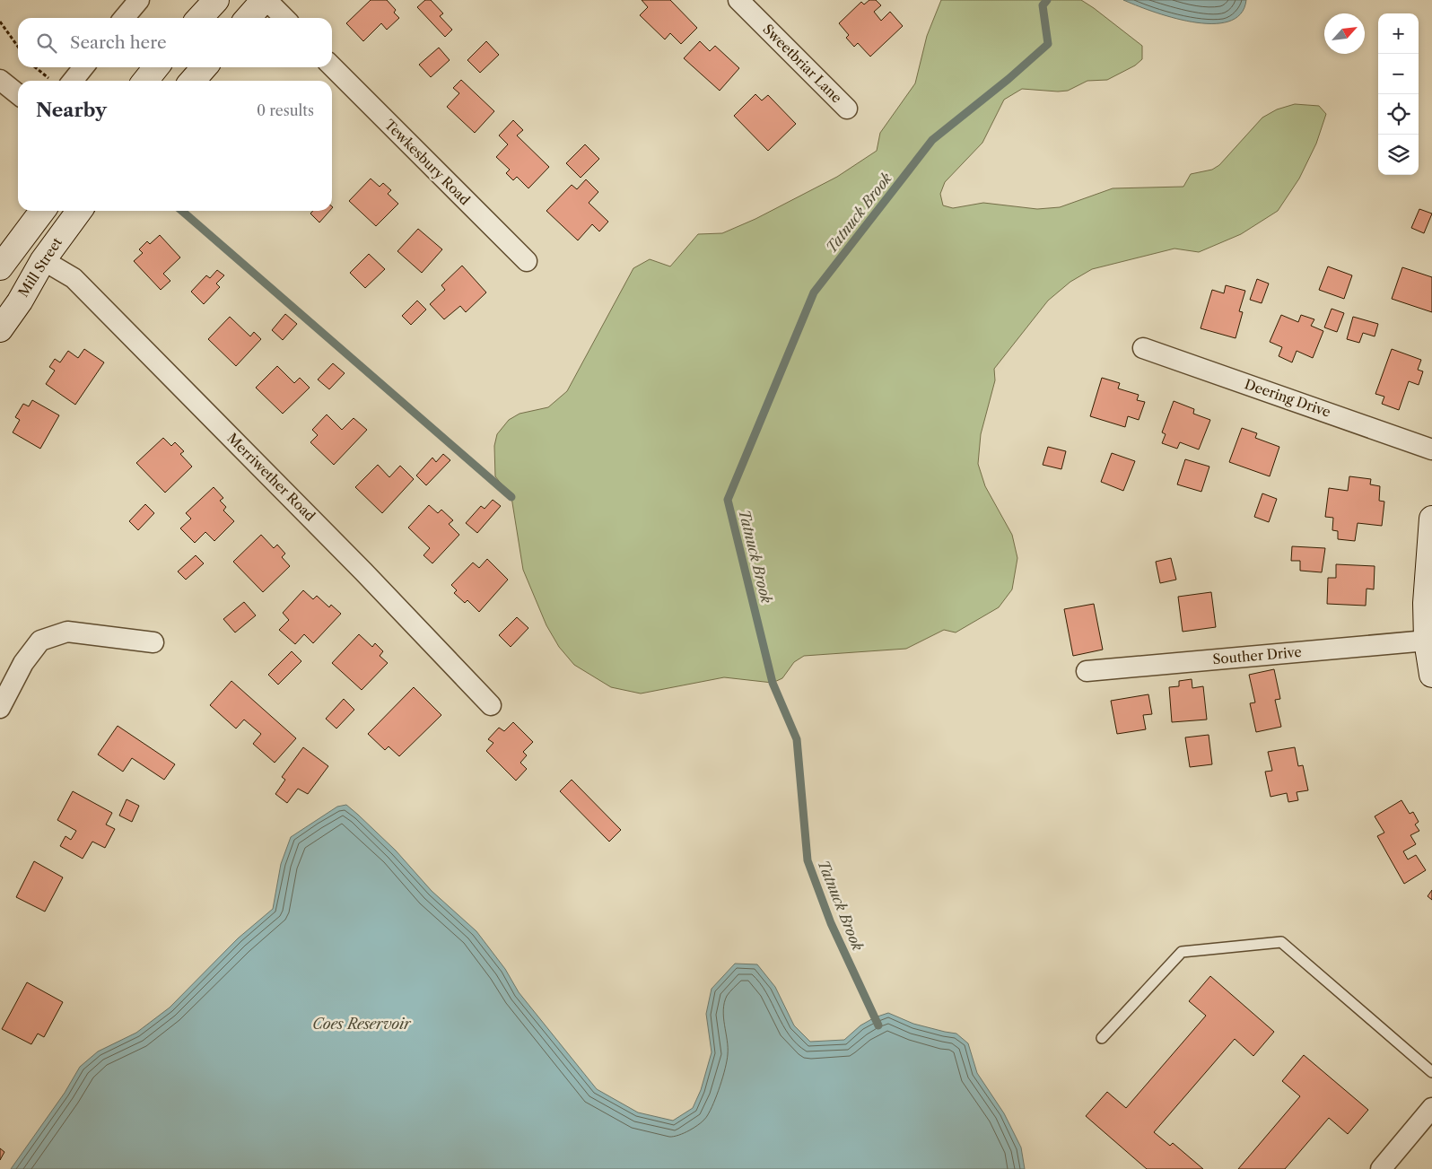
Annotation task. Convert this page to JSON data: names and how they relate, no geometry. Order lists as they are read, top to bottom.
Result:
{
  "streets": {
    "main road": ["Mill Street"],
    "street": [
      "Sweetbriar Lane",
      "Tewkesbury Road",
      "Deering Drive",
      "Merriwether Road",
      "Souther Drive"
    ]
  },
  "crossings": [
    ["Mill Street", "Merriwether Road"]
  ],
  "water": ["Tatnuck Brook", "Coes Reservoir"],
  "north": "top right",
  "page": {
    "map_buttons": ["+", "−"],
    "search": "Search here",
    "heading": ["Nearby", "0 results"]
  }
}
